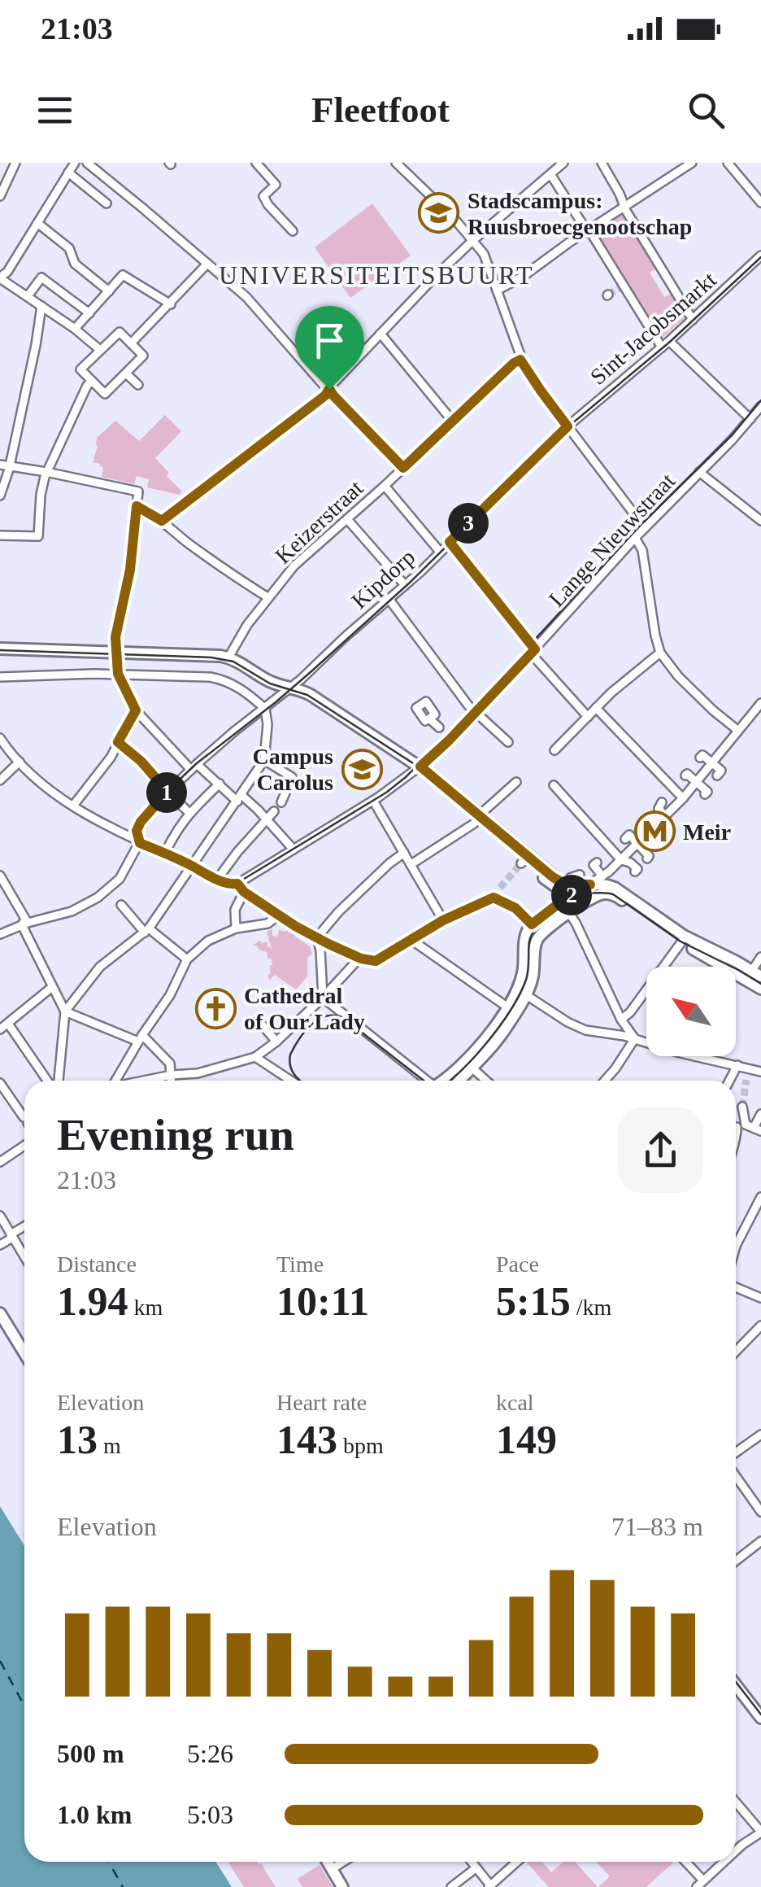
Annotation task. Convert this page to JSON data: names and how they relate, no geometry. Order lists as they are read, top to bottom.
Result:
{
  "streets": {
    "street": [
      "Sint-Jacobsmarkt",
      "Keizerstraat",
      "Lange Nieuwstraat",
      "Kipdorp"
    ]
  },
  "crossings": [
    ["Sint-Jacobsmarkt", "Kipdorp"]
  ],
  "districts": ["UNIVERSITEITSBUURT"],
  "places": {
    "school or university": ["Stadscampus: Ruusbroecgenootschap", "Campus Carolus"],
    "metro station": ["Meir"],
    "church": ["Cathedral of Our Lady"]
  },
  "north": "top left",
  "page": {
    "status": "21:03",
    "header": "Fleetfoot",
    "pins": ["3", "1", "2"],
    "heading": ["Evening run", "21:03"],
    "stats": [
      ["Distance", "1.94 km"],
      ["Time", "10:11"],
      ["Pace", "5:15 /km"],
      ["Elevation", "13 m"],
      ["Heart rate", "143 bpm"],
      ["kcal", "149"]
    ],
    "chart": ["Elevation", "71–83 m"],
    "list": [
      {
        "name": "500 m",
        "note": "5:26"
      },
      {
        "name": "1.0 km",
        "note": "5:03"
      }
    ]
  }
}
